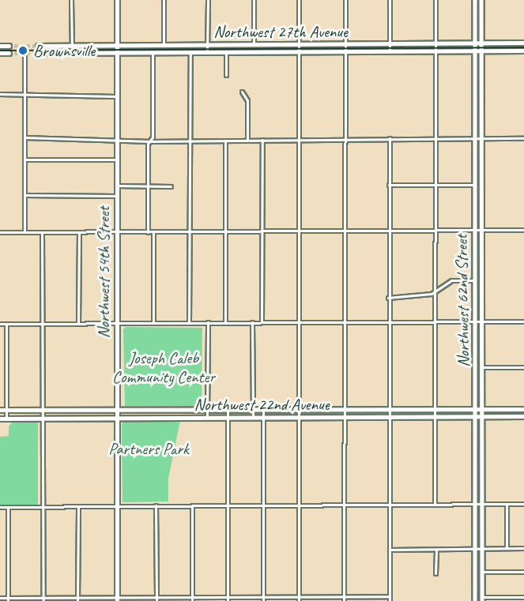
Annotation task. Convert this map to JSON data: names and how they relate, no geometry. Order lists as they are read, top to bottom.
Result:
{
  "streets": {
    "main road": [
      "Northwest 27th Avenue",
      "Northwest 54th Street",
      "Northwest 62nd Street",
      "Northwest 22nd Avenue"
    ]
  },
  "crossings": [
    ["Northwest 27th Avenue", "Northwest 54th Street"],
    ["Northwest 27th Avenue", "Northwest 62nd Street"],
    ["Northwest 54th Street", "Northwest 22nd Avenue"],
    ["Northwest 62nd Street", "Northwest 22nd Avenue"]
  ],
  "parks": ["Joseph Caleb Community Center", "Partners Park"],
  "places": ["Brownsville"]
}
